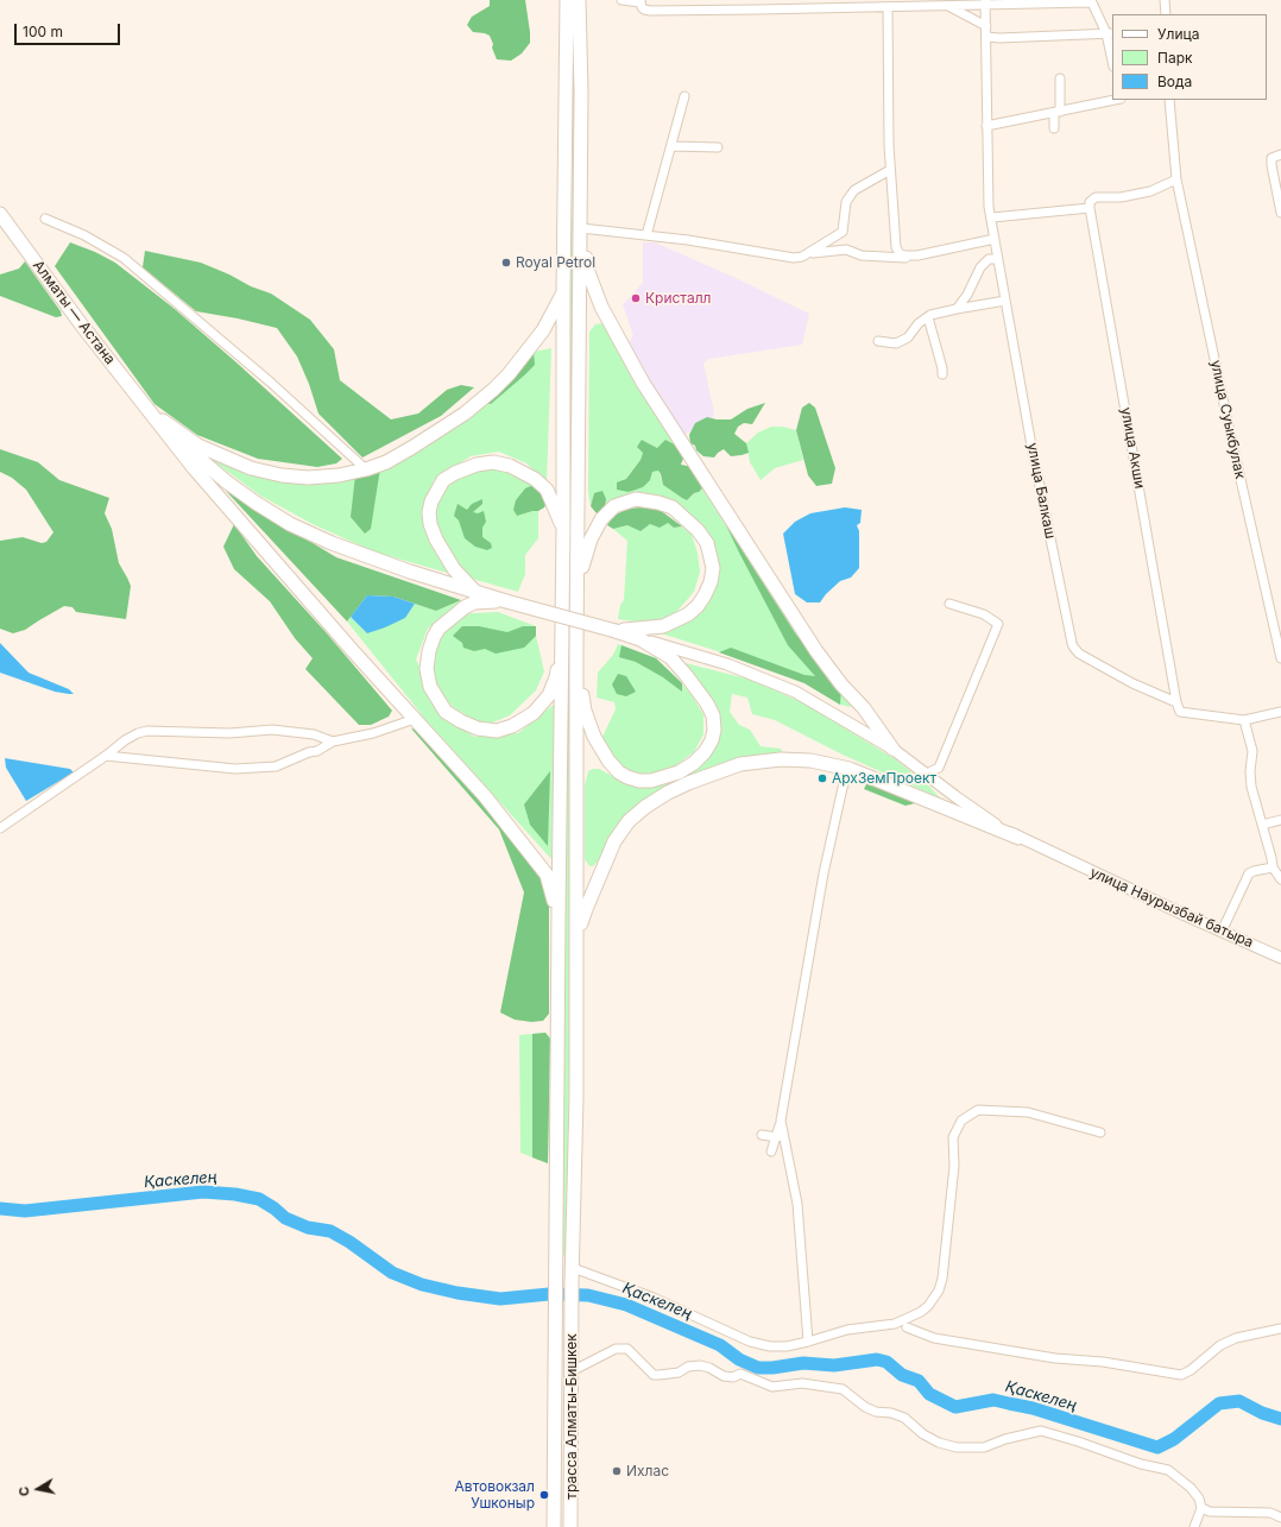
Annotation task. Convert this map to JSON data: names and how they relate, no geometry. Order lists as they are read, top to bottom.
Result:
{
  "streets": {
    "highway": ["Алматы — Астана", "трасса Алматы-Бишкек"],
    "main road": ["улица Наурызбай батыра"],
    "street": ["улица Суыкбулак", "улица Акши", "улица Балкаш"]
  },
  "crossings": [
    ["улица Акши", "улица Балкаш"]
  ],
  "water": ["Қаскелең"],
  "places": [
    "Royal Petrol",
    "Кристалл",
    "АрхЗемПроект",
    "Ихлас",
    "Автовокзал Ушконыр"
  ],
  "legend": ["Улица", "Парк", "Вода"],
  "scale_bar": "100 m",
  "north": "left"
}
